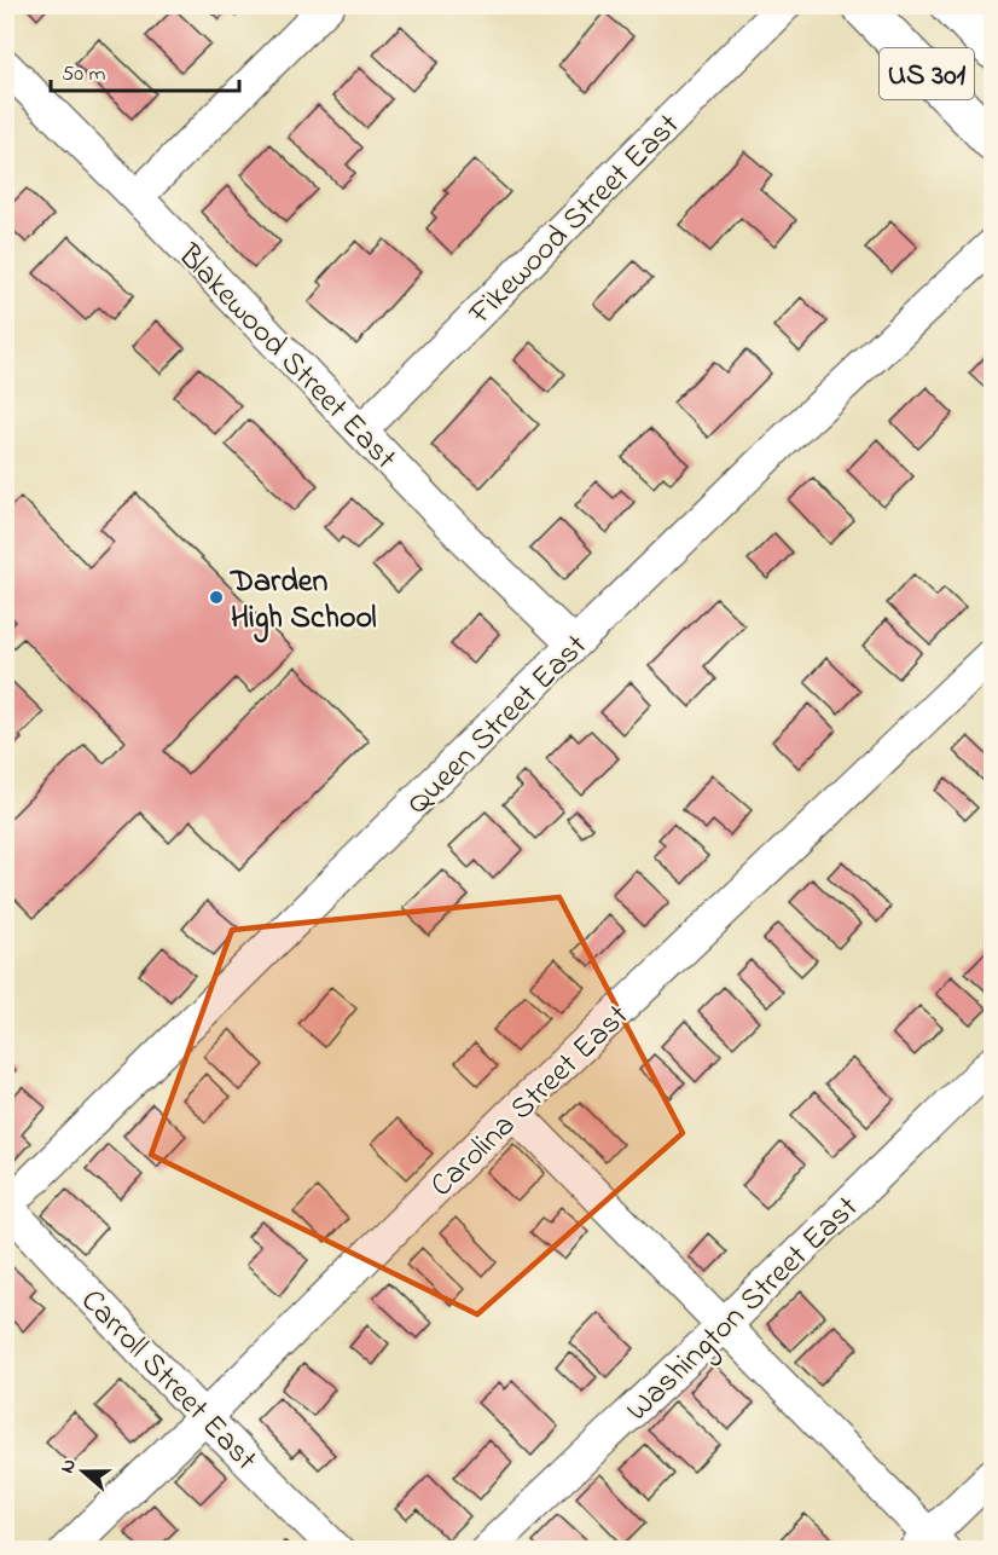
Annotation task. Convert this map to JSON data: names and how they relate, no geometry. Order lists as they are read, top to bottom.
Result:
{
  "streets": {
    "highway": ["US 301"],
    "street": [
      "Fikewood Street East",
      "Blakewood Street East",
      "Queen Street East",
      "Carolina Street East",
      "Washington Street East",
      "Carroll Street East"
    ]
  },
  "crossings": [
    ["Fikewood Street East", "Blakewood Street East"],
    ["Blakewood Street East", "Queen Street East"],
    ["Queen Street East", "Carroll Street East"],
    ["Carolina Street East", "Carroll Street East"]
  ],
  "places": ["Darden High School"],
  "scale_bar": "50 m",
  "north": "left"
}
